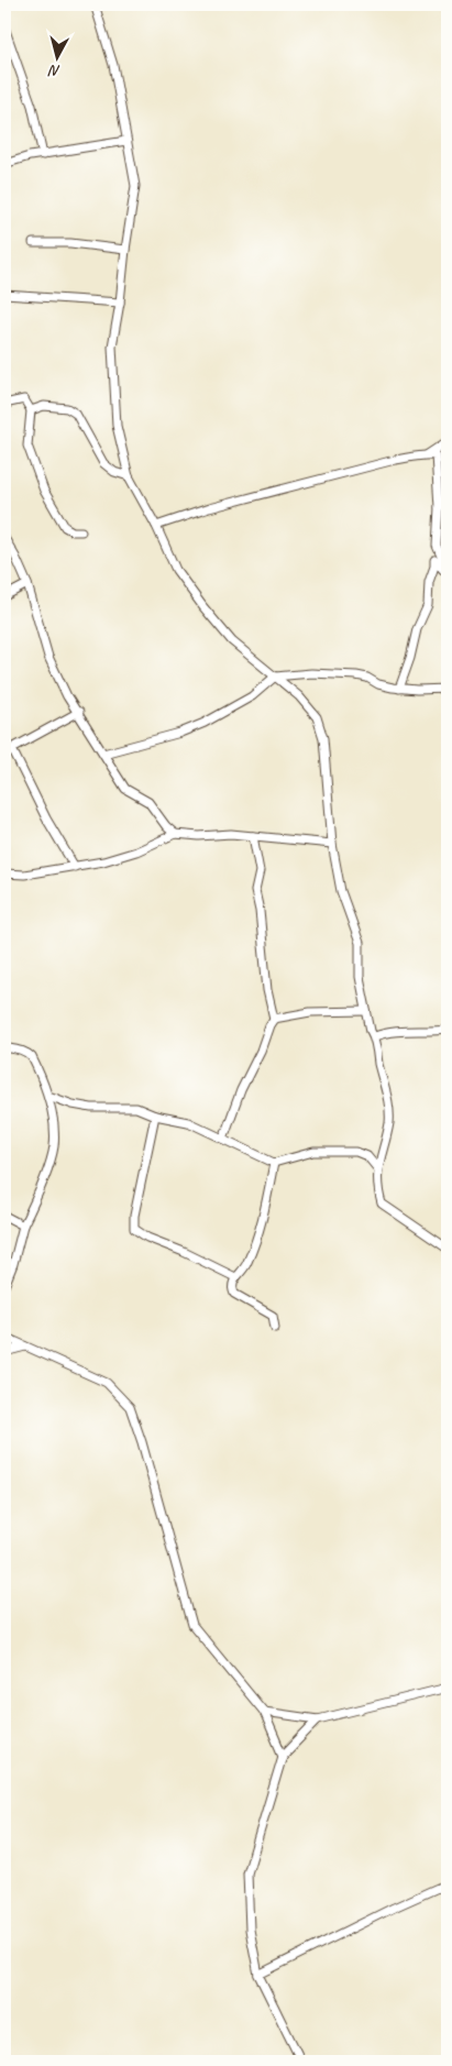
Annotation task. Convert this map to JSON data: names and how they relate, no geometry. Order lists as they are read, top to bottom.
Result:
{
  "north": "bottom"
}
